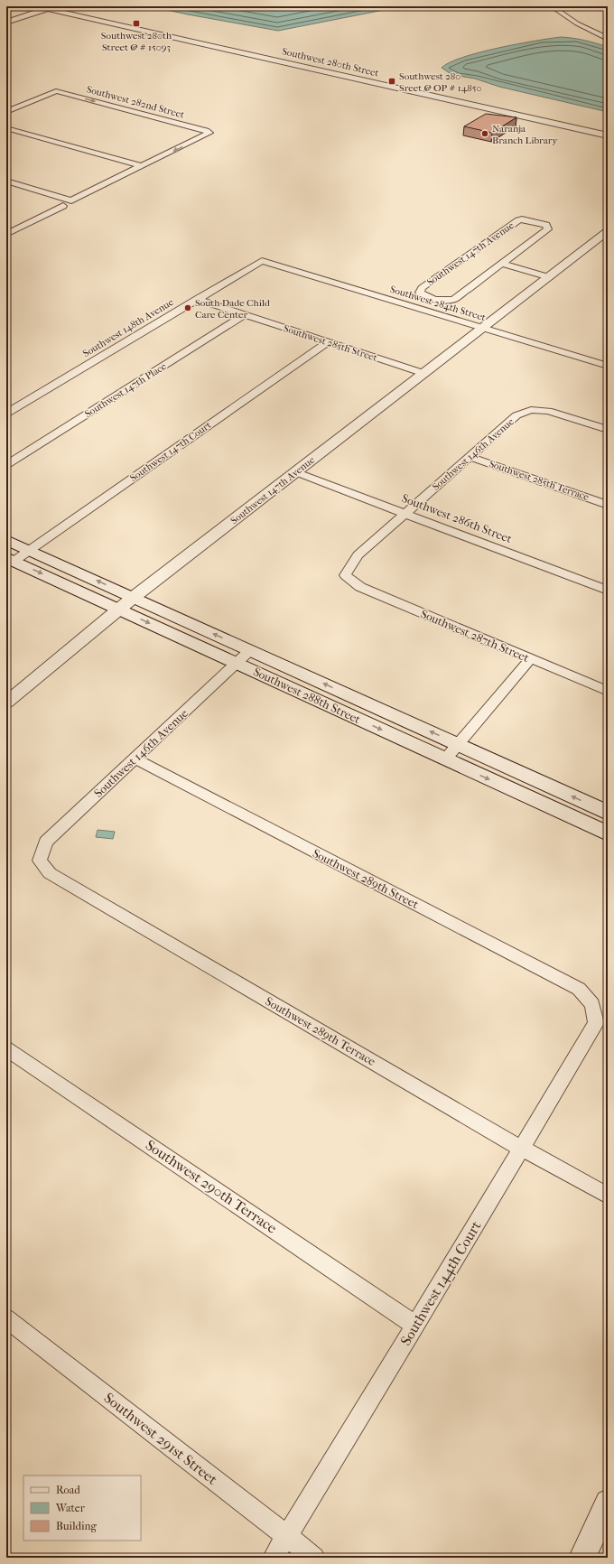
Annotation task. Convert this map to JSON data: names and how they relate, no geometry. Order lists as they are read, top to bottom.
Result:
{
  "streets": {
    "main road": ["Southwest 288th Street"],
    "street": [
      "Southwest 280th Street",
      "Southwest 282nd Street",
      "Southwest 147th Avenue",
      "Southwest 284th Street",
      "Southwest 148th Avenue",
      "Southwest 285th Street",
      "Southwest 147th Place",
      "Southwest 147th Court",
      "Southwest 146th Avenue",
      "Southwest 285th Terrace",
      "Southwest 286th Street",
      "Southwest 287th Street",
      "Southwest 289th Street",
      "Southwest 289th Terrace",
      "Southwest 290th Terrace",
      "Southwest 144th Court",
      "Southwest 291st Street"
    ]
  },
  "crossings": [
    ["Southwest 147th Avenue", "Southwest 284th Street"],
    ["Southwest 147th Avenue", "Southwest 285th Street"],
    ["Southwest 147th Avenue", "Southwest 286th Street"],
    ["Southwest 147th Avenue", "Southwest 288th Street"],
    ["Southwest 284th Street", "Southwest 148th Avenue"],
    ["Southwest 148th Avenue", "Southwest 285th Street"],
    ["Southwest 285th Street", "Southwest 147th Place"],
    ["Southwest 285th Street", "Southwest 147th Court"],
    ["Southwest 147th Court", "Southwest 288th Street"],
    ["Southwest 146th Avenue", "Southwest 285th Terrace"],
    ["Southwest 146th Avenue", "Southwest 286th Street"],
    ["Southwest 146th Avenue", "Southwest 287th Street"],
    ["Southwest 146th Avenue", "Southwest 288th Street"],
    ["Southwest 146th Avenue", "Southwest 289th Street"],
    ["Southwest 146th Avenue", "Southwest 289th Terrace"],
    ["Southwest 289th Street", "Southwest 144th Court"],
    ["Southwest 289th Terrace", "Southwest 144th Court"],
    ["Southwest 290th Terrace", "Southwest 144th Court"],
    ["Southwest 144th Court", "Southwest 291st Street"]
  ],
  "places": {
    "transit": ["Southwest 280th Street @ # 15093", "Southwest 280 Sreet @ OP # 14850"],
    "other": ["Naranja Branch Library", "South Dade Child Care Center"]
  },
  "legend": ["Road", "Water", "Building"]
}
